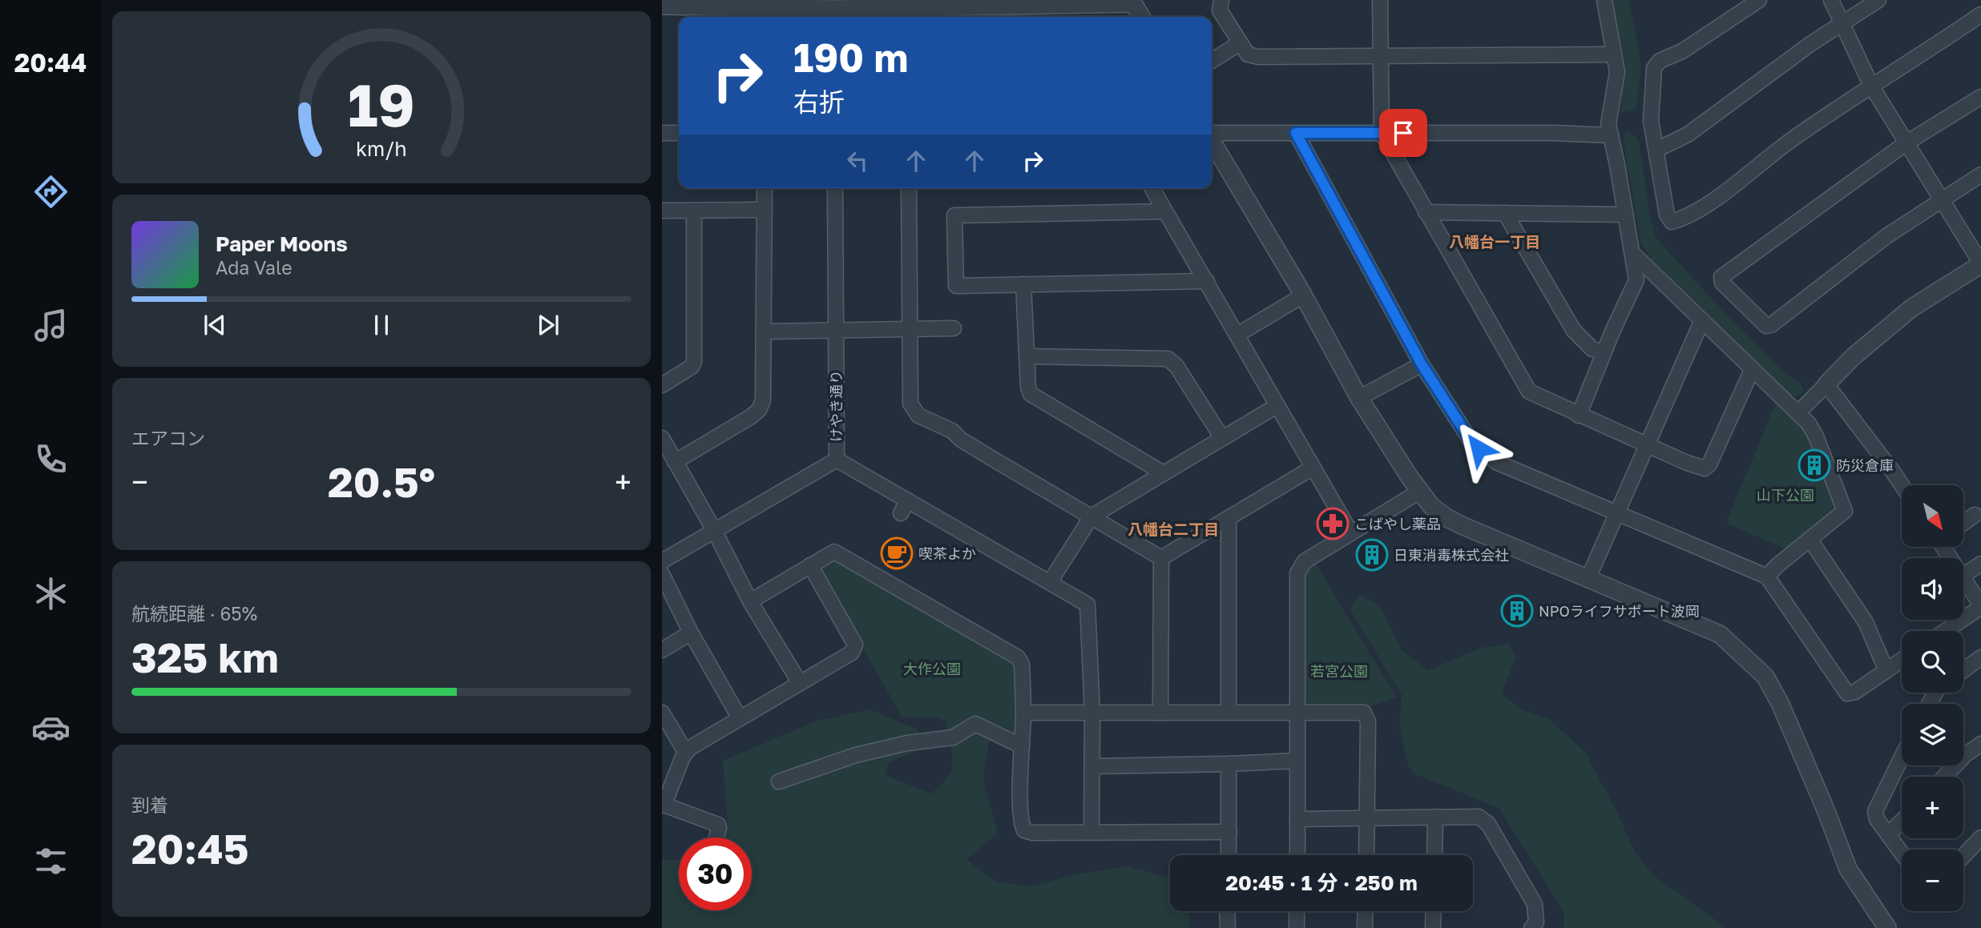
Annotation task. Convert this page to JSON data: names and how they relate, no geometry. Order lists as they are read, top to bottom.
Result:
{
  "streets": {
    "street": ["けやき通り"]
  },
  "districts": ["八幡台一丁目", "八幡台二丁目"],
  "parks": ["山下公園", "大作公園", "若宮公園"],
  "places": {
    "building": ["防災倉庫", "日東消毒株式会社", "NPOライフサポート波岡"],
    "pharmacy": ["こばやし薬品"],
    "cafe": ["喫茶よか"]
  },
  "north": "bottom right",
  "page": {
    "tabs": "20:44",
    "turn": ["190 m", "右折"],
    "song": ["Paper Moons", "Ada Vale"],
    "tile": [
      "エアコン",
      ["航続距離 · 65%", "325 km"],
      ["到着", "20:45"]
    ],
    "heat": ["−", "20.5°", "+"],
    "map_buttons": ["+", "−"],
    "limit": "30",
    "trip": "20:45 · 1 分 · 250 m",
    "gauge": ["19", "km/h"]
  }
}
